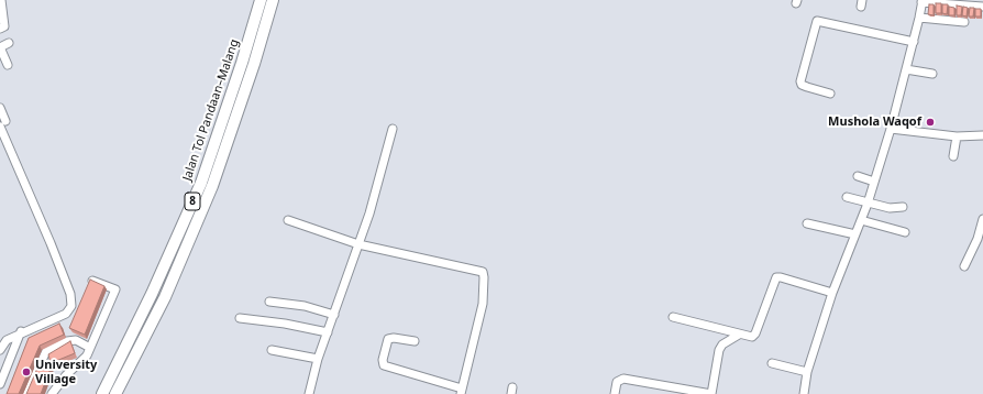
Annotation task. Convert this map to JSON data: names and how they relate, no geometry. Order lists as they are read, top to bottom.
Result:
{
  "streets": {
    "highway": ["Jalan Tol Pandaan–Malang", "8"]
  },
  "places": ["Mushola Waqof", "University Village"]
}
